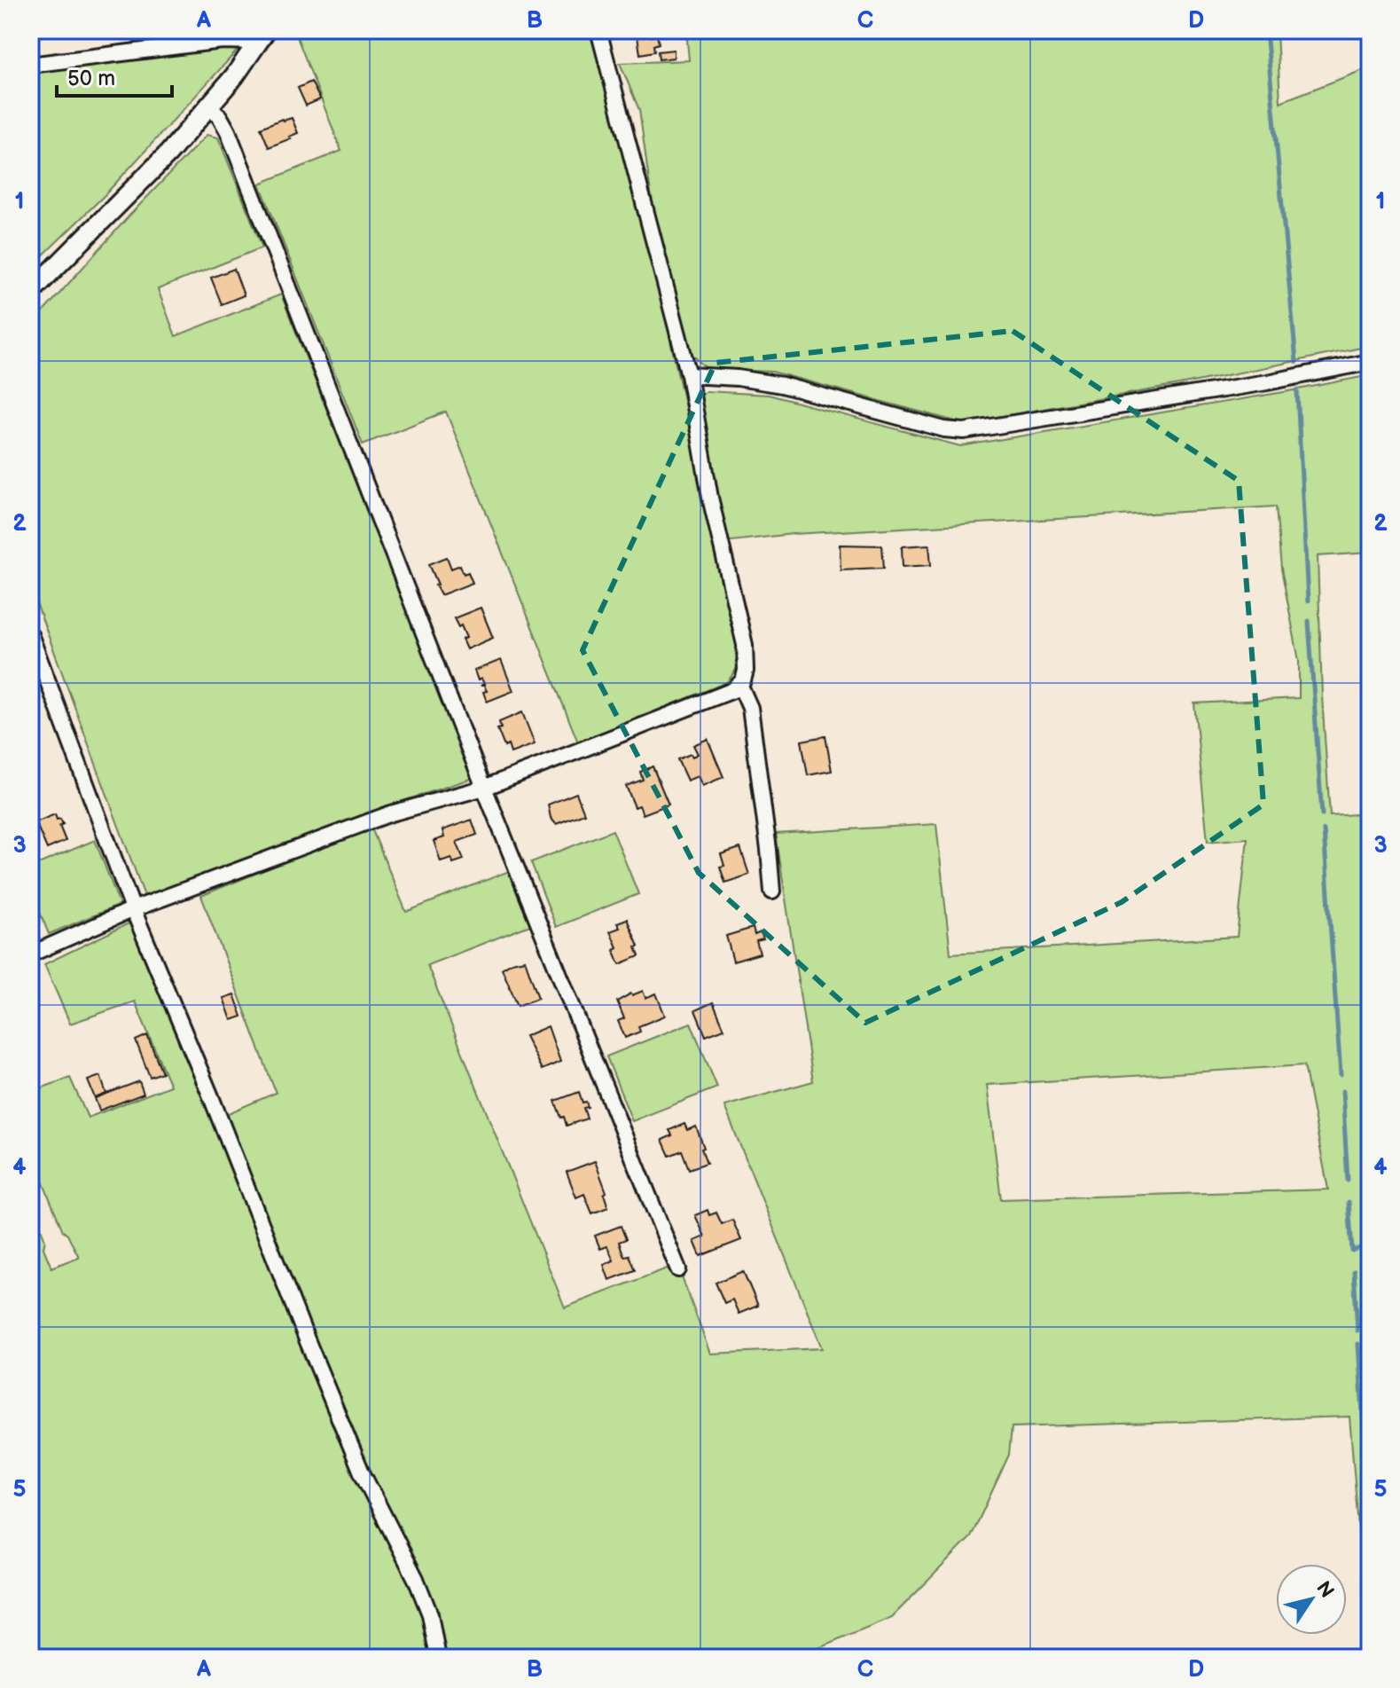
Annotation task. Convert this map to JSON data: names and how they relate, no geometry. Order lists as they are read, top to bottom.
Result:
{
  "scale_bar": "50 m",
  "north": "top right",
  "grid": {
    "columns": [
      "A",
      "B",
      "C",
      "D"
    ],
    "rows": [
      "1",
      "2",
      "3",
      "4",
      "5"
    ]
  }
}
